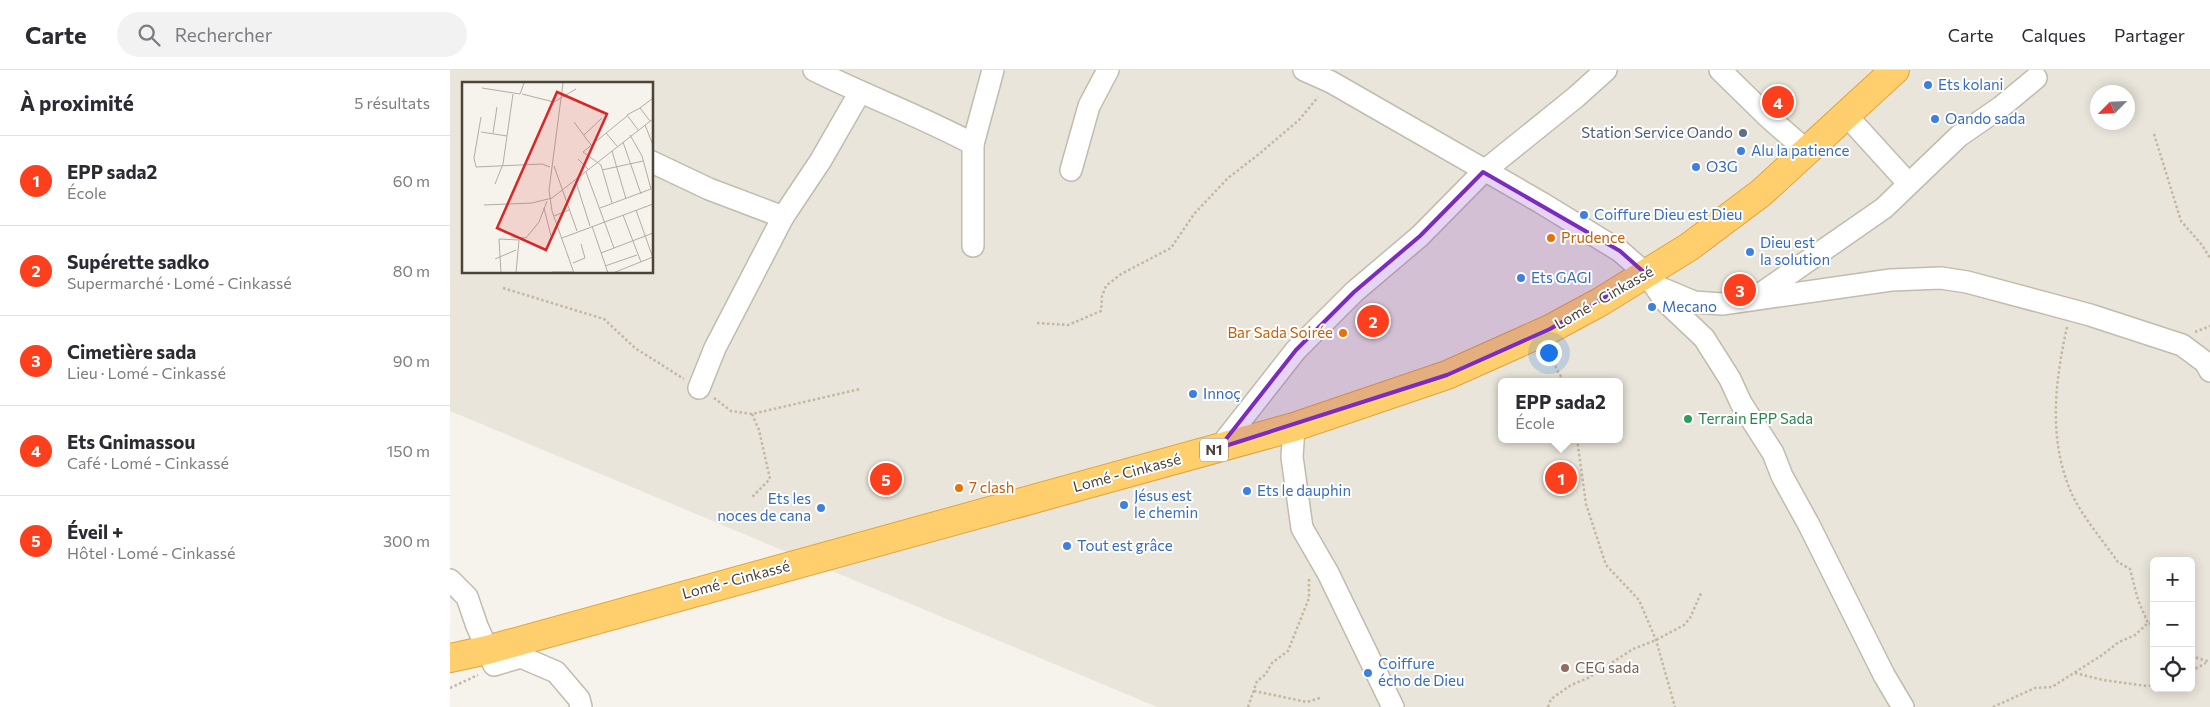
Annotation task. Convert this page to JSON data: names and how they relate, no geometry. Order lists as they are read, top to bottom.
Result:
{
  "streets": {
    "highway": ["Lomé - Cinkassé", "N1"]
  },
  "places": [
    "Ets kolani",
    "Oando sada",
    "Station Service Oando",
    "Alu la patience",
    "O3G",
    "Coiffure Dieu est Dieu",
    "Prudence",
    "Dieu est la solution",
    "Ets GAGI",
    "Mecano",
    "Bar Sada Soirée",
    "Innoç",
    "Terrain EPP Sada",
    "7 clash",
    "Ets le dauphin",
    "Jésus est le chemin",
    "Ets les noces de cana",
    "Tout est grâce",
    "CEG sada",
    "Coiffure écho de Dieu"
  ],
  "north": "bottom left",
  "page": {
    "header": "Carte",
    "search": "Rechercher",
    "nav": ["Carte", "Calques", "Partager"],
    "heading": ["À proximité", "5 résultats"],
    "pins": [
      "4",
      "3",
      "2",
      "1",
      "5"
    ],
    "list": [
      {
        "mark": "1",
        "name": "EPP sada2",
        "note": "École",
        "value": "60 m"
      },
      {
        "mark": "2",
        "name": "Supérette sadko",
        "note": "Supermarché · Lomé - Cinkassé",
        "value": "80 m"
      },
      {
        "mark": "3",
        "name": "Cimetière sada",
        "note": "Lieu · Lomé - Cinkassé",
        "value": "90 m"
      },
      {
        "mark": "4",
        "name": "Ets Gnimassou",
        "note": "Café · Lomé - Cinkassé",
        "value": "150 m"
      },
      {
        "mark": "5",
        "name": "Éveil +",
        "note": "Hôtel · Lomé - Cinkassé",
        "value": "300 m"
      }
    ],
    "popup": ["EPP sada2", "École"],
    "map_buttons": ["+", "−"]
  }
}
